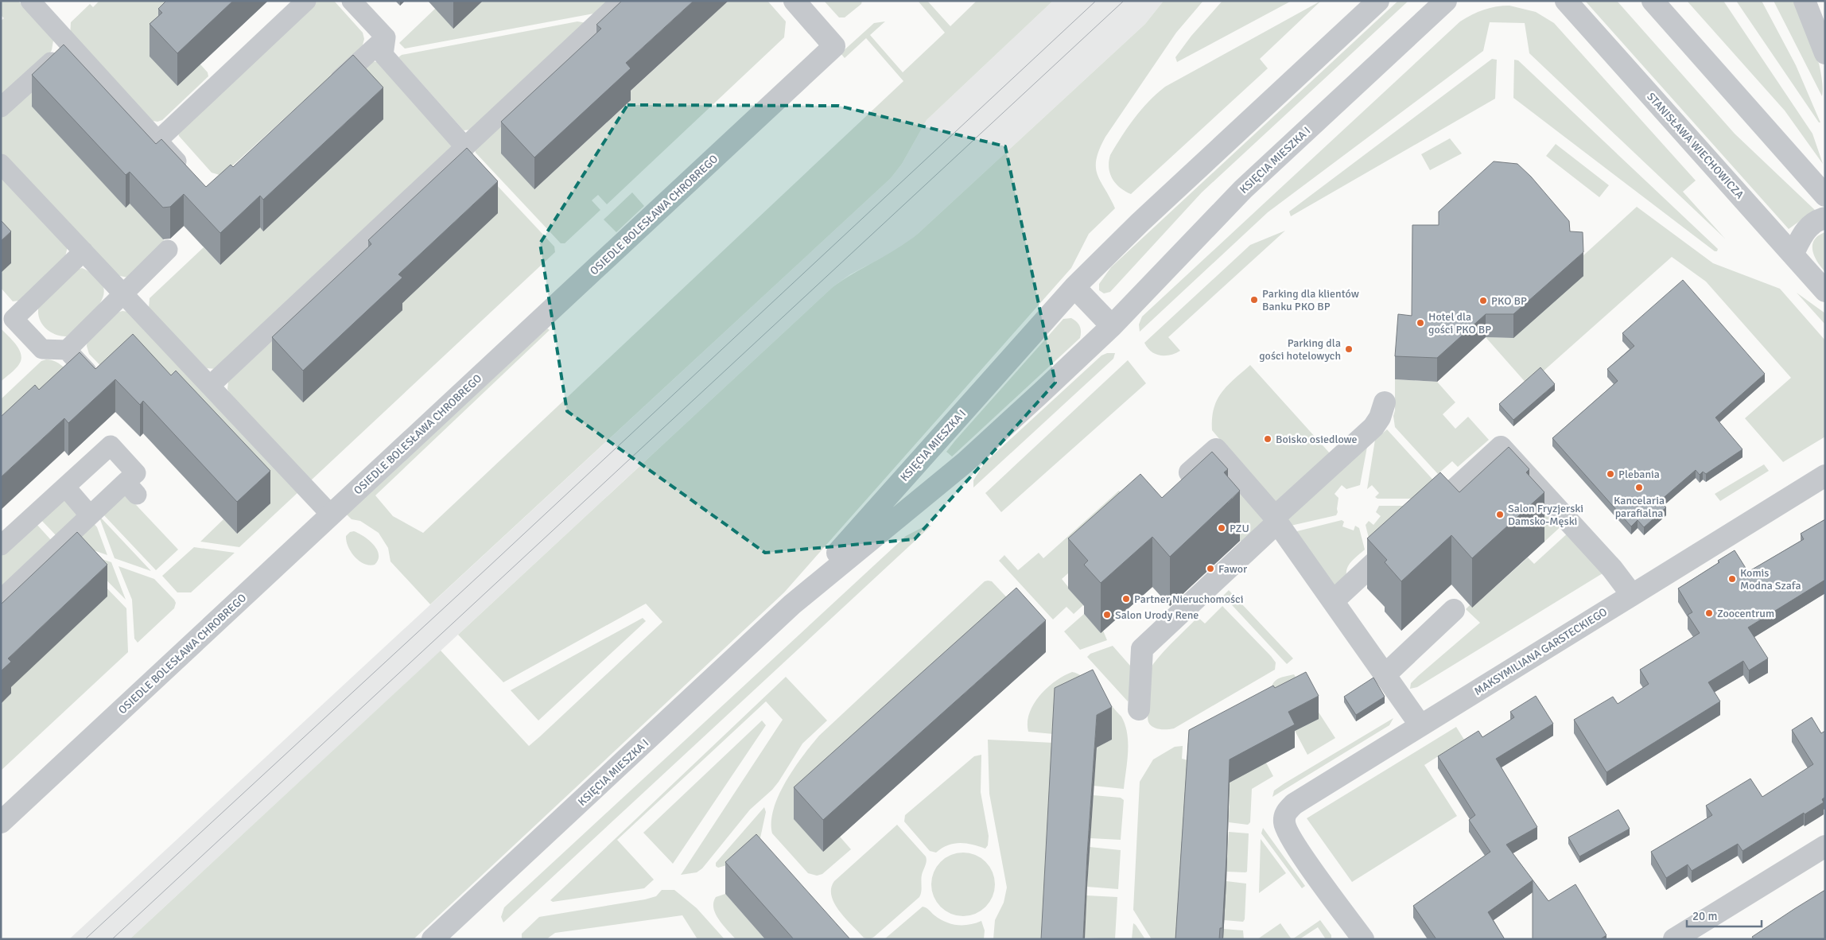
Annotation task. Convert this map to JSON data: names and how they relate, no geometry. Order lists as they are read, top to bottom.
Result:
{
  "streets": {
    "street": [
      "STANISŁAWA WIECHOWICZA",
      "KSIĘCIA MIESZKA I",
      "OSIEDLE BOLESŁAWA CHROBREGO",
      "MAKSYMILIANA GARSTECKIEGO"
    ]
  },
  "places": [
    "Parking dla klientów Banku PKO BP",
    "PKO BP",
    "Hotel dla gości PKO BP",
    "Parking dla gości hotelowych",
    "Boisko osiedlowe",
    "Plebania",
    "Kancelaria parafialna",
    "Salon Fryzjerski Damsko-Męski",
    "PZU",
    "Fawor",
    "Komis Modna Szafa",
    "Partner Nieruchomości",
    "Zoocentrum",
    "Salon Urody Rene"
  ],
  "scale_bar": "20 m"
}
